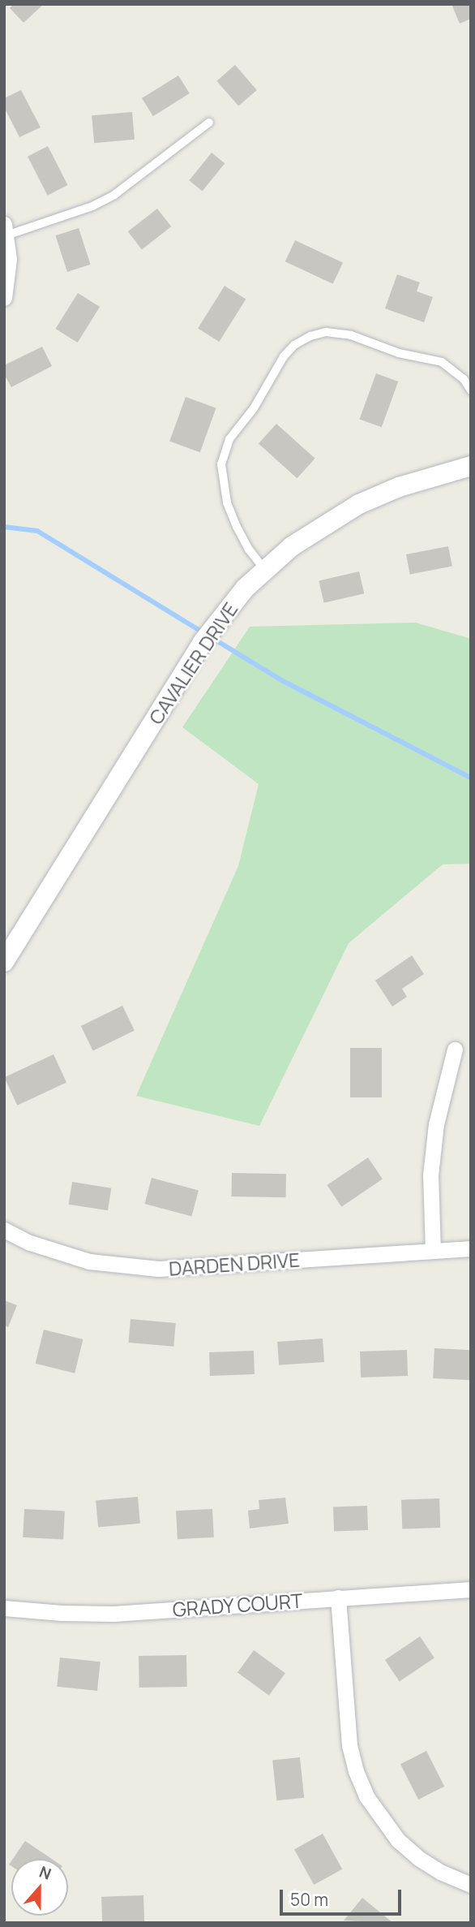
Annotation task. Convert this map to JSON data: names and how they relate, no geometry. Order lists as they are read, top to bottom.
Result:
{
  "streets": {
    "street": ["CAVALIER DRIVE", "DARDEN DRIVE", "GRADY COURT"]
  },
  "scale_bar": "50 m",
  "north": "top"
}
